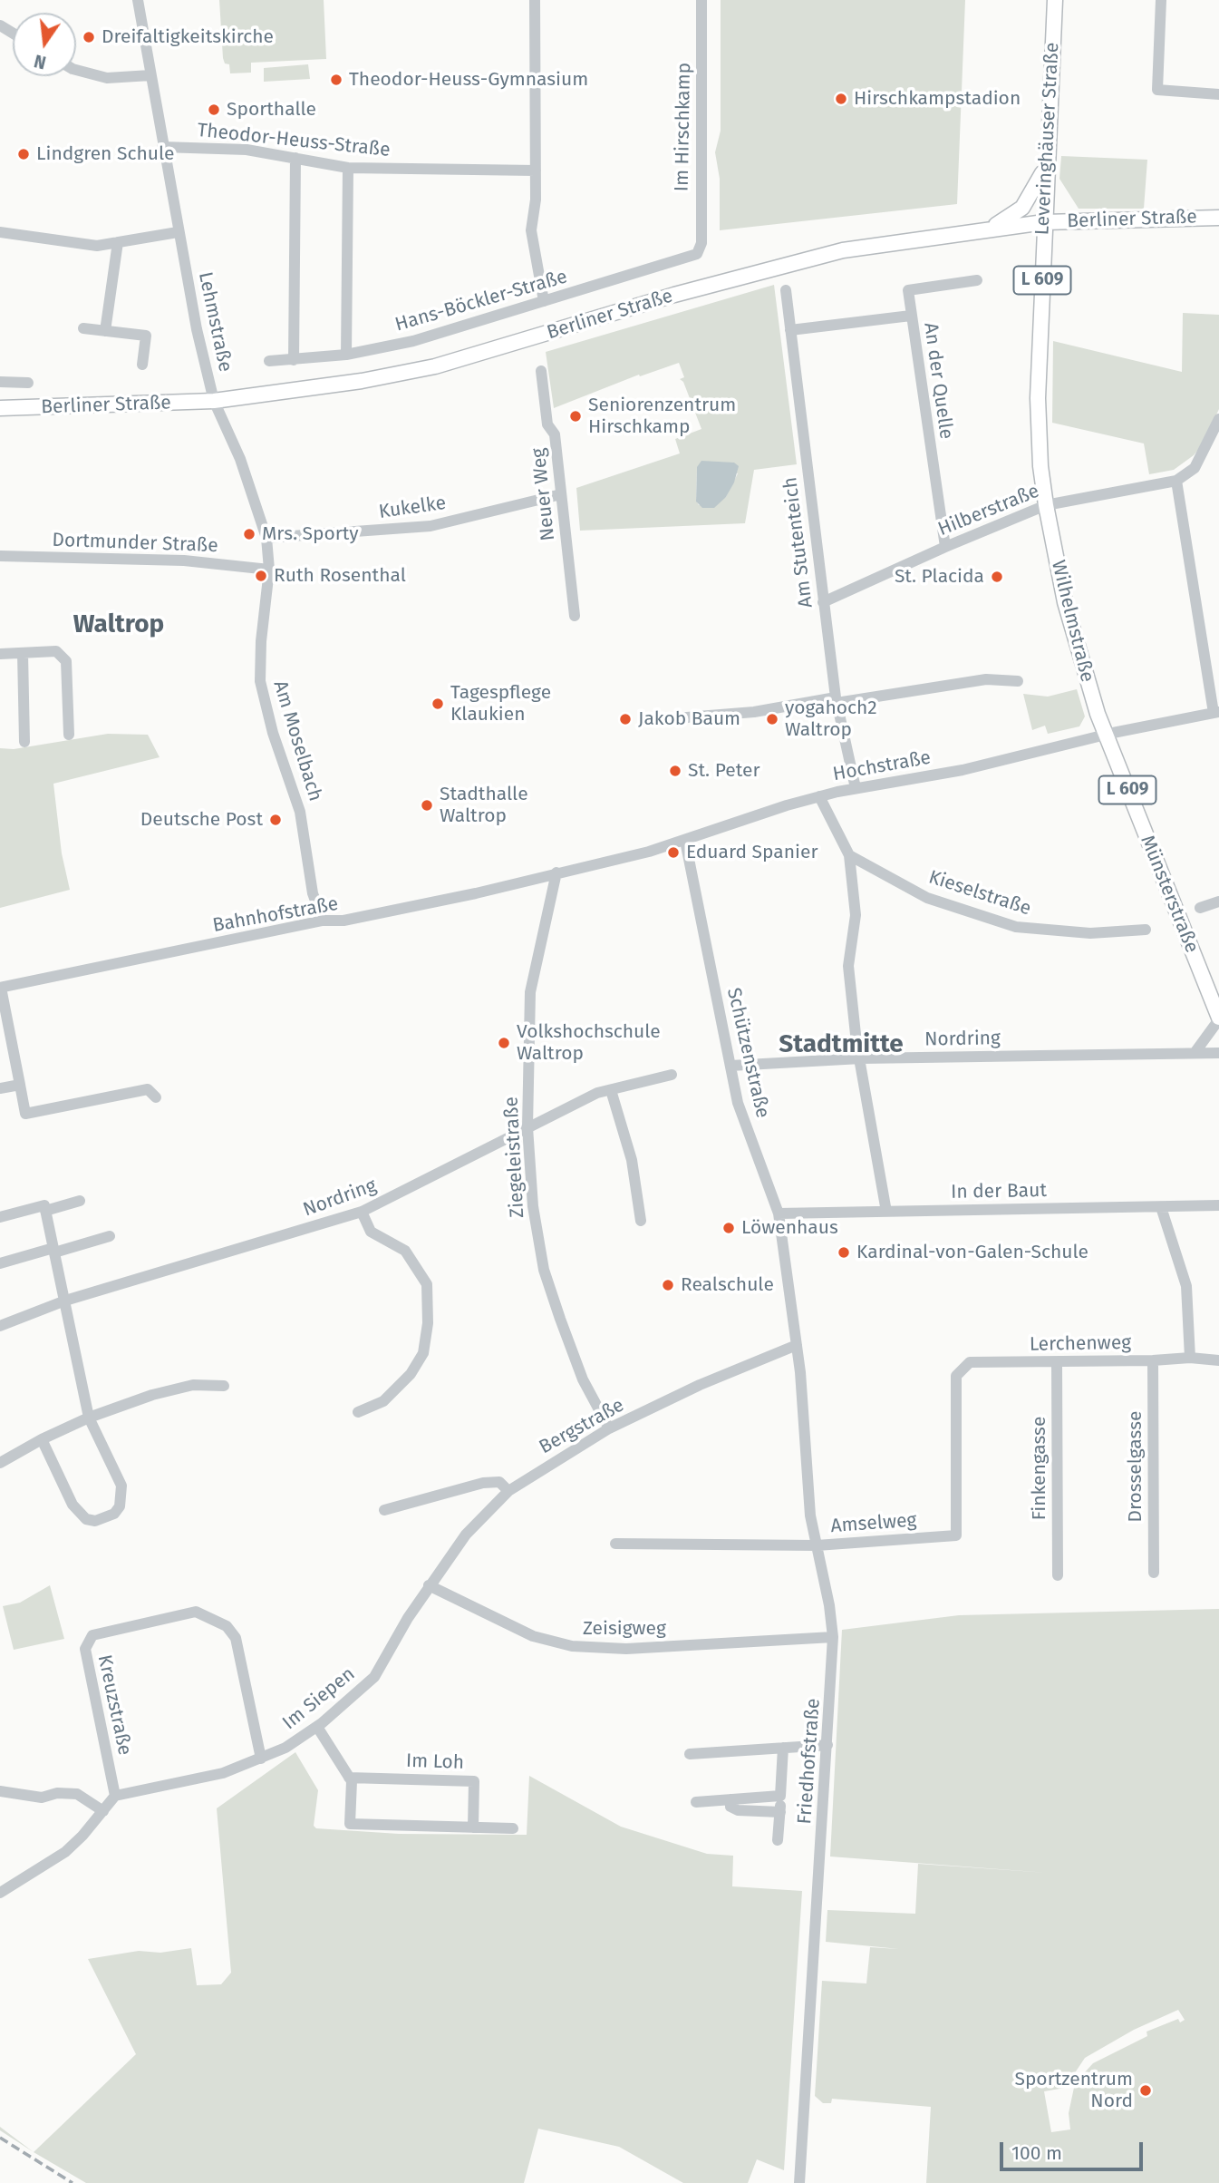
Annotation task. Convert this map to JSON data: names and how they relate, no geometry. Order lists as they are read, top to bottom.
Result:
{
  "streets": {
    "main road": [
      "Leveringhäuser Straße",
      "Berliner Straße",
      "L 609",
      "Wilhelmstraße",
      "Münsterstraße"
    ],
    "street": [
      "Im Hirschkamp",
      "Theodor-Heuss-Straße",
      "Hans-Böckler-Straße",
      "Lehmstraße",
      "An der Quelle",
      "Neuer Weg",
      "Kukelke",
      "Hilberstraße",
      "Am Stutenteich",
      "Dortmunder Straße",
      "Am Moselbach",
      "Hochstraße",
      "Kieselstraße",
      "Bahnhofstraße",
      "Nordring",
      "Schützenstraße",
      "Ziegeleistraße",
      "In der Baut",
      "Lerchenweg",
      "Bergstraße",
      "Drosselgasse",
      "Finkengasse",
      "Amselweg",
      "Zeisigweg",
      "Im Siepen",
      "Kreuzstraße",
      "Friedhofstraße",
      "Im Loh"
    ]
  },
  "crossings": [
    ["Im Hirschkamp", "Hans-Böckler-Straße"],
    ["Leveringhäuser Straße", "Berliner Straße"],
    ["Leveringhäuser Straße", "Hilberstraße"],
    ["Leveringhäuser Straße", "Wilhelmstraße"],
    ["Theodor-Heuss-Straße", "Lehmstraße"],
    ["Berliner Straße", "Lehmstraße"],
    ["Lehmstraße", "Kukelke"],
    ["Lehmstraße", "Dortmunder Straße"],
    ["Lehmstraße", "Am Moselbach"],
    ["An der Quelle", "Hilberstraße"],
    ["Neuer Weg", "Kukelke"],
    ["Hilberstraße", "Am Stutenteich"],
    ["Hilberstraße", "Wilhelmstraße"],
    ["Am Stutenteich", "Hochstraße"],
    ["Dortmunder Straße", "Am Moselbach"],
    ["Wilhelmstraße", "Hochstraße"],
    ["Wilhelmstraße", "Münsterstraße"],
    ["Am Moselbach", "Bahnhofstraße"],
    ["Hochstraße", "Münsterstraße"],
    ["Hochstraße", "Bahnhofstraße"],
    ["Hochstraße", "Schützenstraße"],
    ["Hochstraße", "Ziegeleistraße"],
    ["Bahnhofstraße", "Ziegeleistraße"],
    ["Nordring", "Schützenstraße"],
    ["Nordring", "Ziegeleistraße"],
    ["Schützenstraße", "In der Baut"],
    ["Schützenstraße", "Bergstraße"],
    ["Schützenstraße", "Friedhofstraße"],
    ["Ziegeleistraße", "Bergstraße"],
    ["Lerchenweg", "Drosselgasse"],
    ["Lerchenweg", "Finkengasse"],
    ["Lerchenweg", "Amselweg"],
    ["Bergstraße", "Im Siepen"],
    ["Bergstraße", "Friedhofstraße"],
    ["Amselweg", "Friedhofstraße"],
    ["Zeisigweg", "Im Siepen"],
    ["Zeisigweg", "Friedhofstraße"],
    ["Im Siepen", "Kreuzstraße"]
  ],
  "districts": ["Waltrop", "Stadtmitte"],
  "places": [
    "Dreifaltigkeitskirche",
    "Theodor-Heuss-Gymnasium",
    "Hirschkampstadion",
    "Sporthalle",
    "Lindgren Schule",
    "Seniorenzentrum Hirschkamp",
    "Mrs. Sporty",
    "Ruth Rosenthal",
    "St. Placida",
    "Tagespflege Klaukien",
    "Jakob Baum",
    "yogahoch2 Waltrop",
    "St. Peter",
    "Stadthalle Waltrop",
    "Deutsche Post",
    "Eduard Spanier",
    "Volkshochschule Waltrop",
    "Löwenhaus",
    "Kardinal-von-Galen-Schule",
    "Realschule",
    "Sportzentrum Nord"
  ],
  "scale_bar": "100 m",
  "north": "bottom"
}
